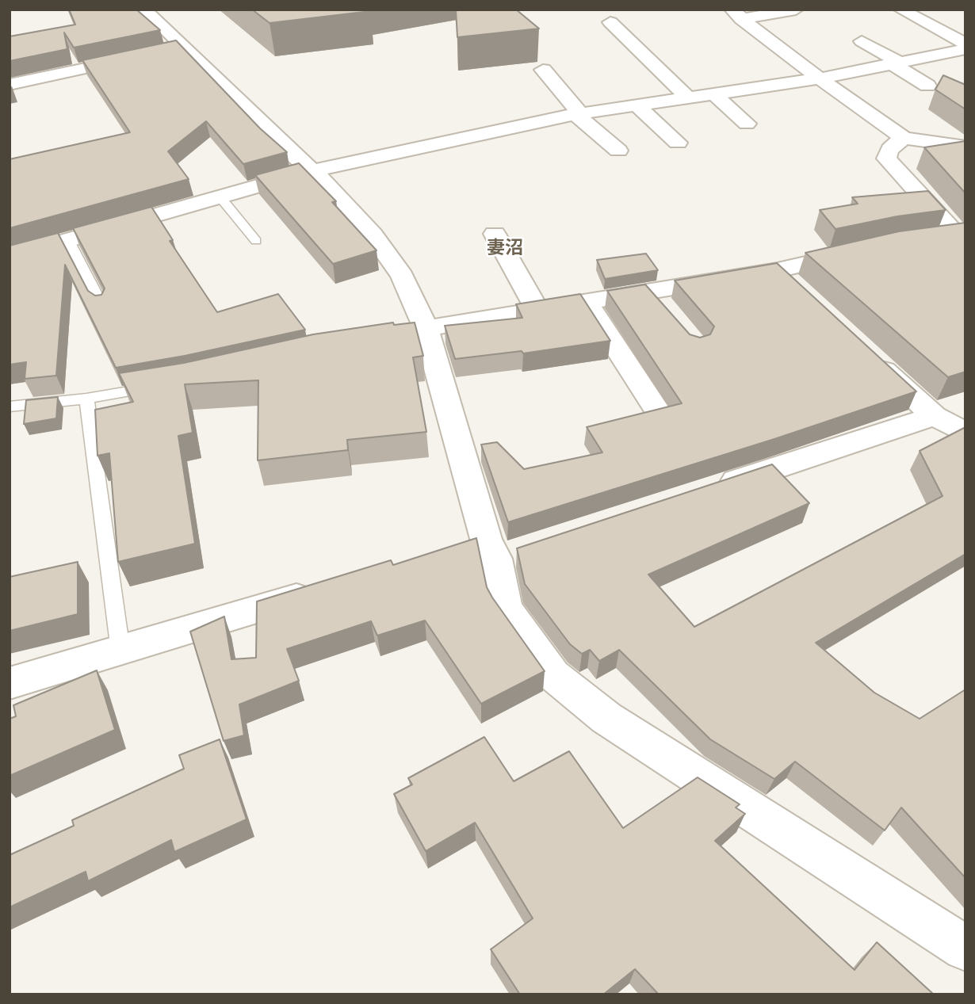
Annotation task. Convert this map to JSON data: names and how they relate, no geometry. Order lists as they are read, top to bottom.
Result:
{
  "districts": ["妻沼"]
}
